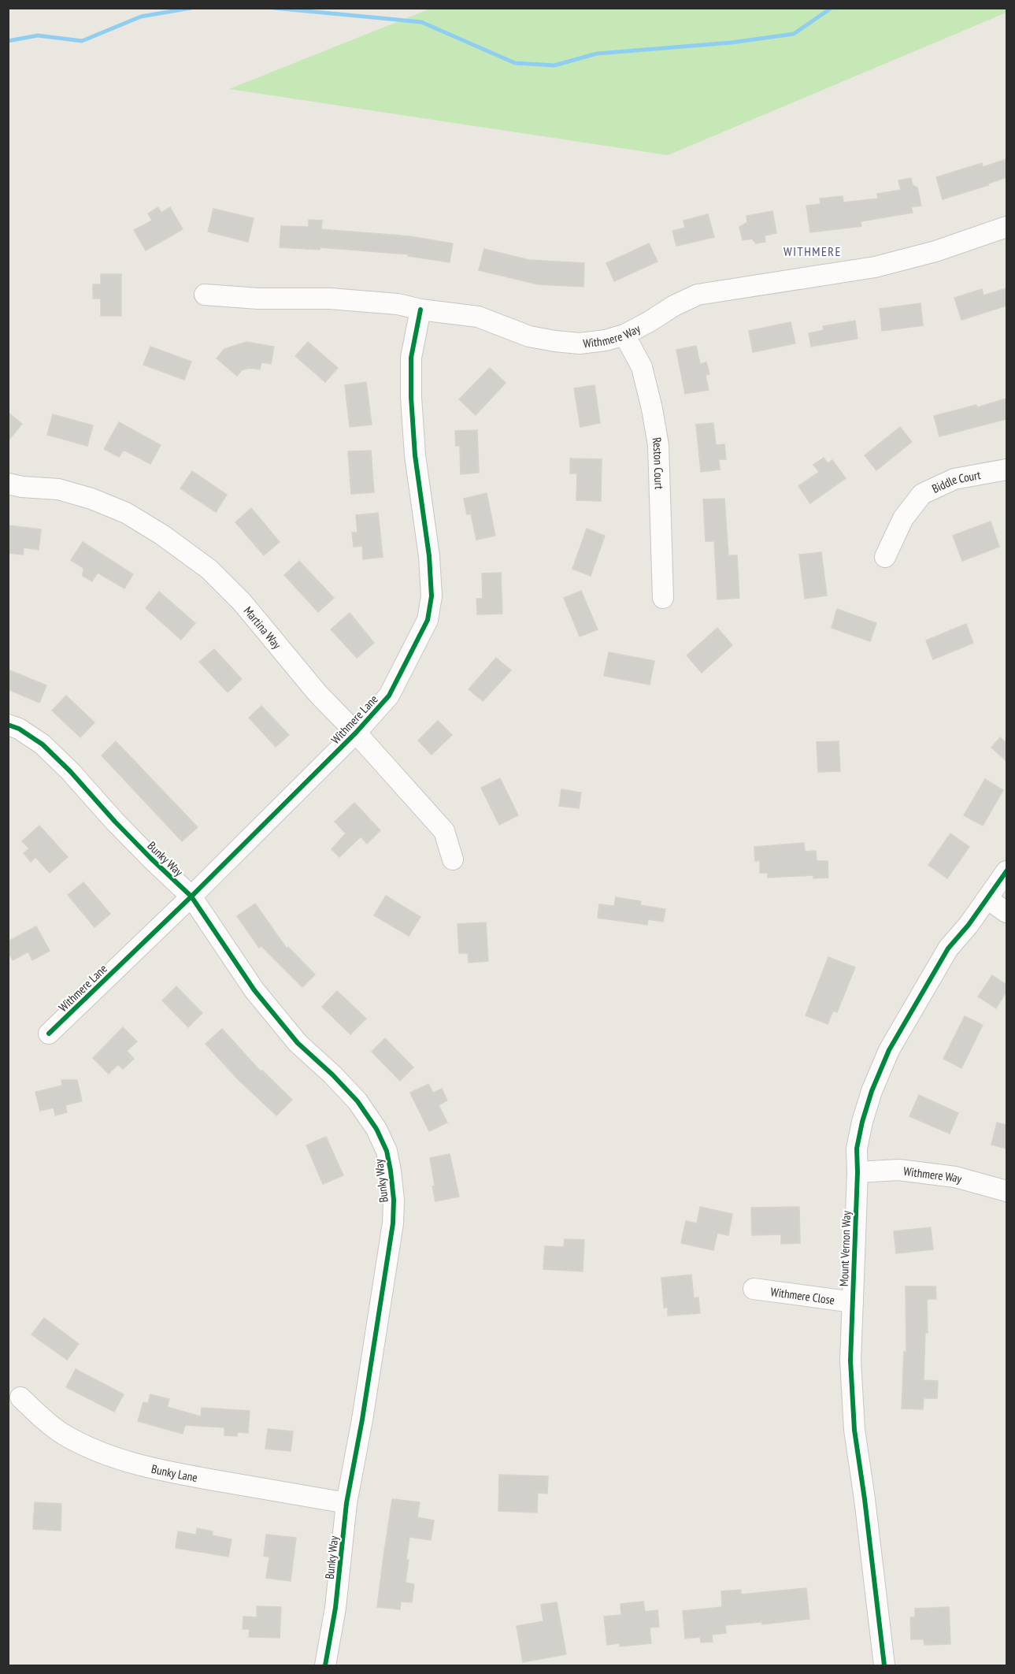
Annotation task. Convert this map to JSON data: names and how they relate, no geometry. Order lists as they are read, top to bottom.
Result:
{
  "streets": {
    "street": [
      "Withmere Way",
      "Reston Court",
      "Biddle Court",
      "Martina Way",
      "Withmere Lane",
      "Bunky Way",
      "Mount Vernon Way",
      "Withmere Close",
      "Bunky Lane"
    ]
  },
  "crossings": [
    ["Withmere Way", "Reston Court"],
    ["Withmere Way", "Withmere Lane"],
    ["Withmere Way", "Mount Vernon Way"],
    ["Martina Way", "Withmere Lane"],
    ["Withmere Lane", "Bunky Way"],
    ["Bunky Way", "Bunky Lane"],
    ["Mount Vernon Way", "Withmere Close"]
  ],
  "districts": ["WITHMERE"]
}
